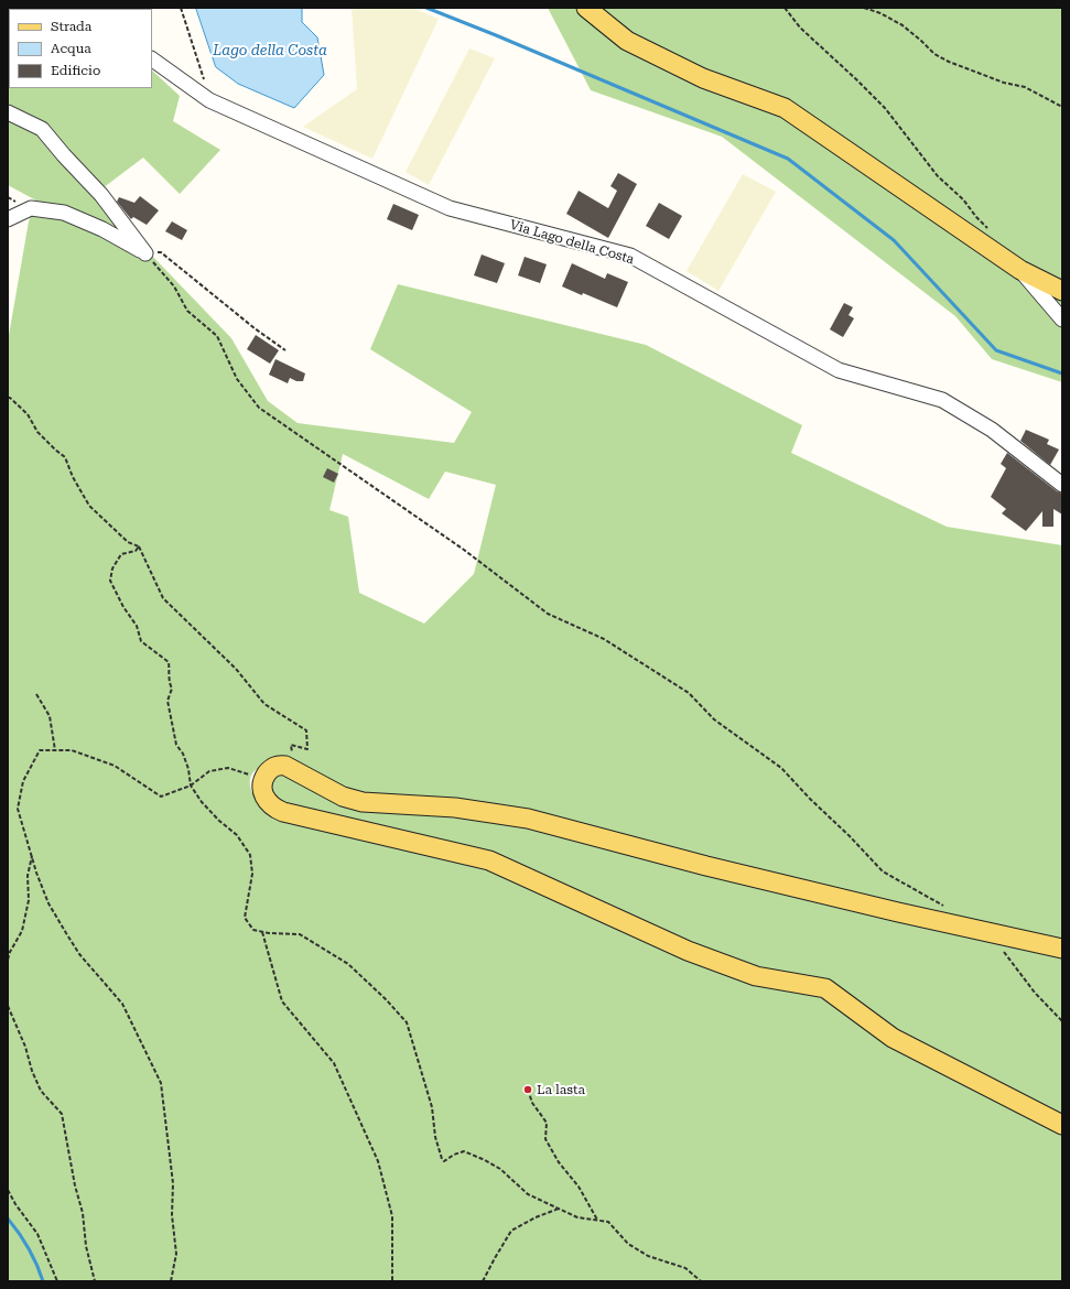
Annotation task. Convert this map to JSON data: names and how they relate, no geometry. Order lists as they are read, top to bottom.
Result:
{
  "streets": {
    "street": ["Via Lago della Costa"]
  },
  "water": ["Lago della Costa"],
  "places": ["La lasta"],
  "legend": ["Strada", "Acqua", "Edificio"]
}
